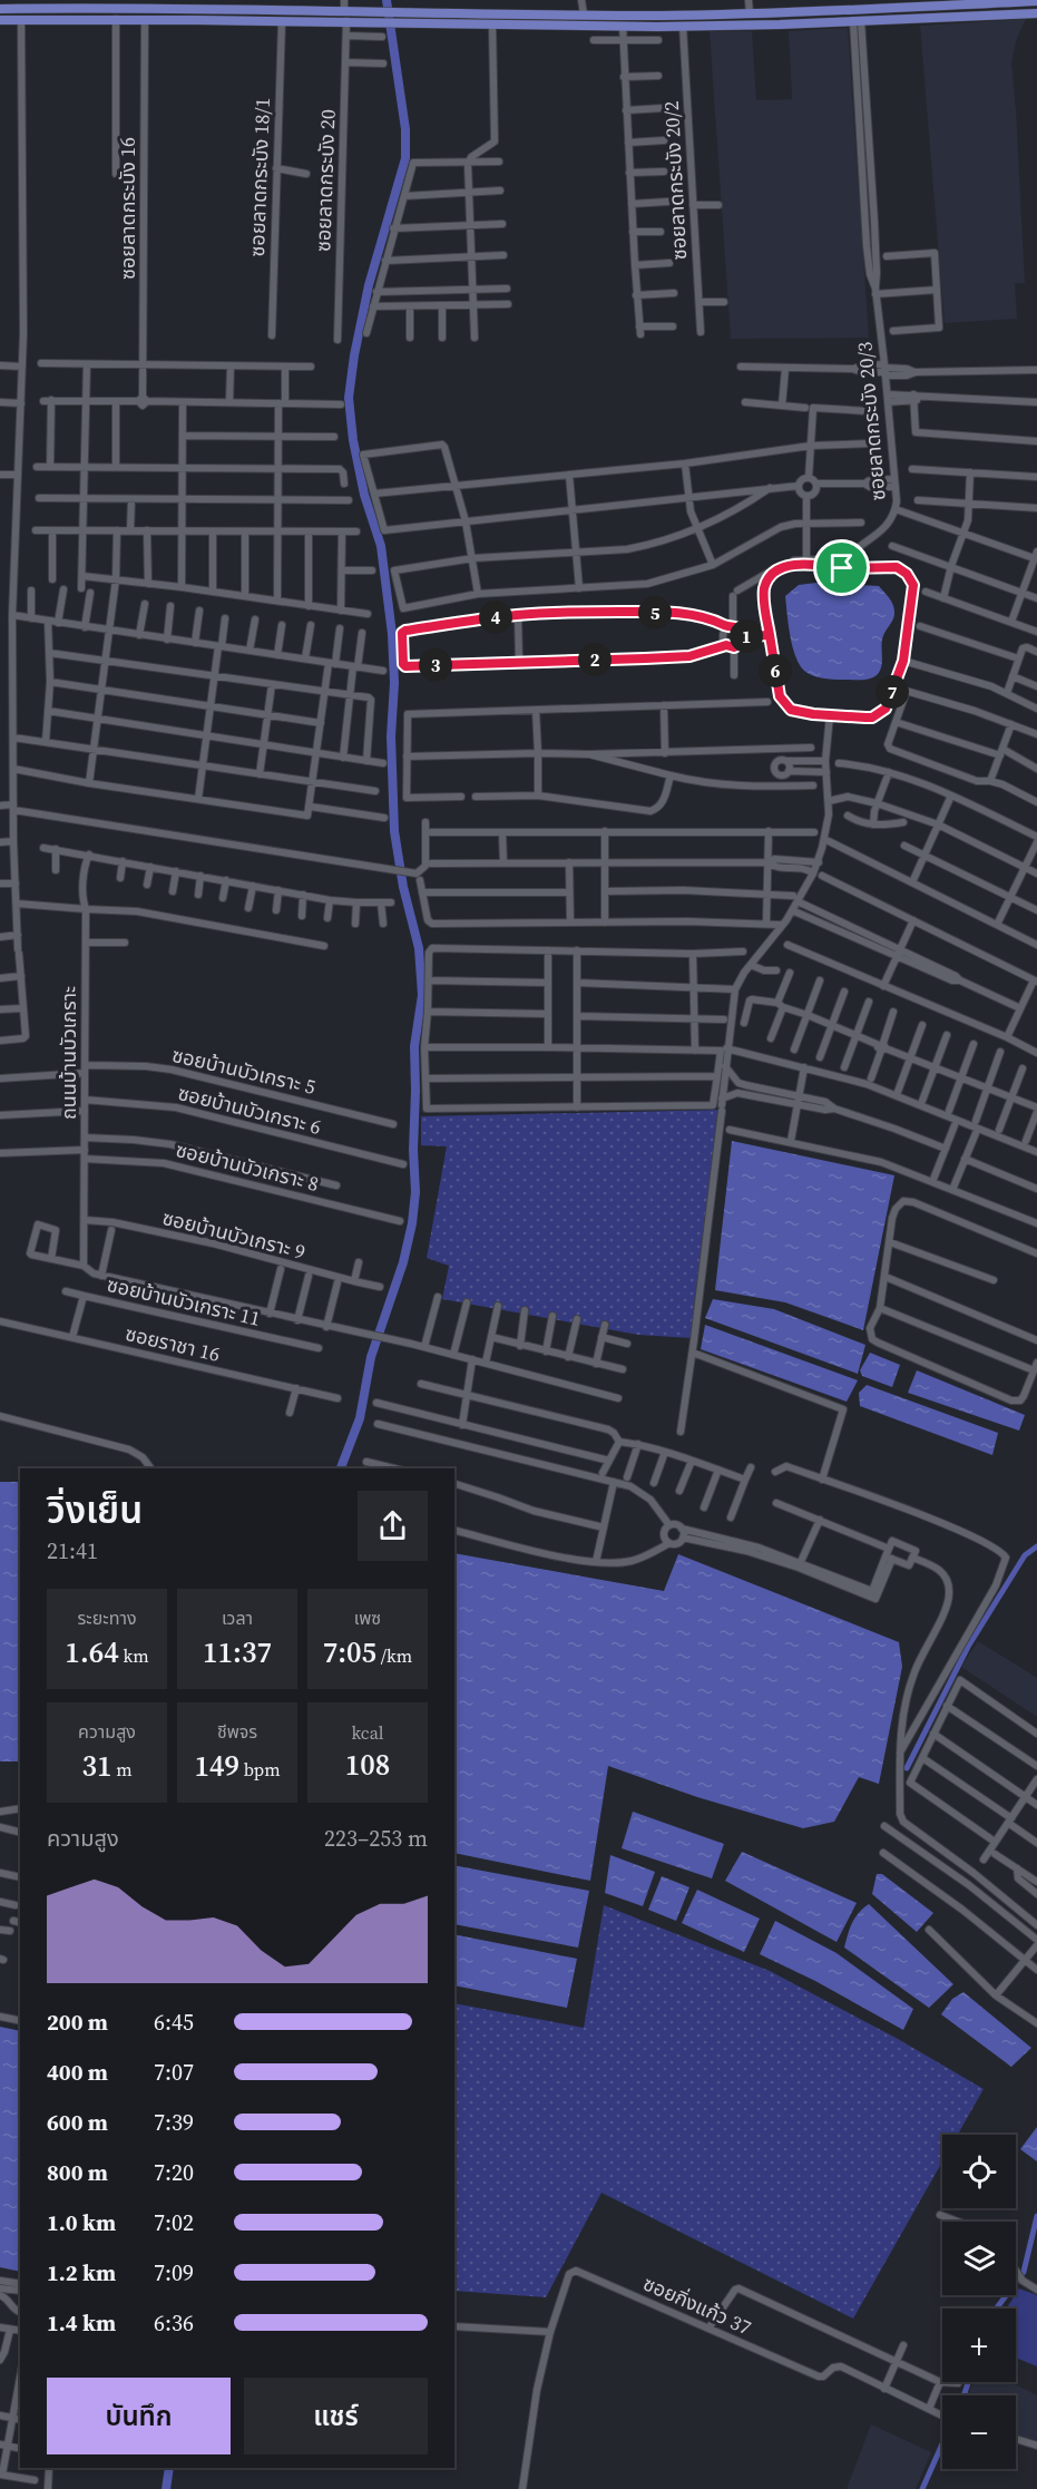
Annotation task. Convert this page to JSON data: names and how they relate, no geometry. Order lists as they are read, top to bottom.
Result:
{
  "streets": {
    "street": [
      "ซอยลาดกระบัง 18/1",
      "ซอยลาดกระบัง 20",
      "ซอยลาดกระบัง 20/2",
      "ซอยลาดกระบัง 16",
      "ซอยลาดกระบัง 20/3",
      "ถนนบ้านบัวเกราะ",
      "ซอยบ้านบัวเกราะ 5",
      "ซอยบ้านบัวเกราะ 6",
      "ซอยบ้านบัวเกราะ 8",
      "ซอยบ้านบัวเกราะ 9",
      "ซอยบ้านบัวเกราะ 11",
      "ซอยราชา 16",
      "ซอยกิ่งแก้ว 37"
    ]
  },
  "crossings": [
    ["ถนนบ้านบัวเกราะ", "ซอยบ้านบัวเกราะ 5"],
    ["ถนนบ้านบัวเกราะ", "ซอยบ้านบัวเกราะ 6"],
    ["ถนนบ้านบัวเกราะ", "ซอยบ้านบัวเกราะ 8"],
    ["ถนนบ้านบัวเกราะ", "ซอยบ้านบัวเกราะ 9"],
    ["ซอยบ้านบัวเกราะ 11", "ซอยราชา 16"]
  ],
  "page": {
    "pins": [
      "5",
      "4",
      "1",
      "2",
      "3",
      "6",
      "7"
    ],
    "heading": ["วิ่งเย็น", "21:41"],
    "stats": [
      ["ระยะทาง", "1.64 km"],
      ["เวลา", "11:37"],
      ["เพซ", "7:05 /km"],
      ["ความสูง", "31 m"],
      ["ชีพจร", "149 bpm"],
      ["kcal", "108"]
    ],
    "chart": ["ความสูง", "223–253 m"],
    "list": [
      {
        "name": "200 m",
        "note": "6:45"
      },
      {
        "name": "400 m",
        "note": "7:07"
      },
      {
        "name": "600 m",
        "note": "7:39"
      },
      {
        "name": "800 m",
        "note": "7:20"
      },
      {
        "name": "1.0 km",
        "note": "7:02"
      },
      {
        "name": "1.2 km",
        "note": "7:09"
      },
      {
        "name": "1.4 km",
        "note": "6:36"
      }
    ],
    "map_buttons": ["+", "−"],
    "buttons": ["บันทึก", "แชร์"]
  }
}
